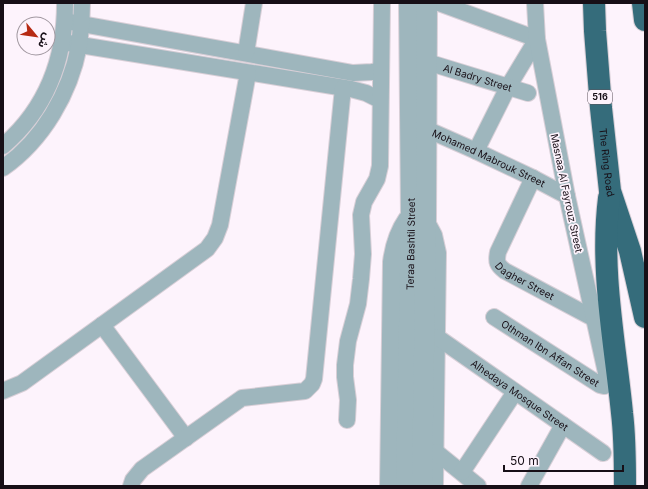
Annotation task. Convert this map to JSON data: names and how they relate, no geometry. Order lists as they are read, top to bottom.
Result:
{
  "streets": {
    "highway": ["516", "The Ring Road"],
    "street": [
      "Al Badry Street",
      "Mohamed Mabrouk Street",
      "Masnaa Al Fayrouz Street",
      "Teraa Bashtil Street",
      "Dagher Street",
      "Othman Ibn Affan Street",
      "Alhedaya Mosque Street"
    ]
  },
  "crossings": [
    ["Al Badry Street", "Teraa Bashtil Street"],
    ["Mohamed Mabrouk Street", "Masnaa Al Fayrouz Street"],
    ["Mohamed Mabrouk Street", "Teraa Bashtil Street"],
    ["Mohamed Mabrouk Street", "Dagher Street"],
    ["Masnaa Al Fayrouz Street", "Dagher Street"],
    ["Masnaa Al Fayrouz Street", "Othman Ibn Affan Street"],
    ["Teraa Bashtil Street", "Alhedaya Mosque Street"]
  ],
  "scale_bar": "50 m",
  "north": "bottom right"
}
